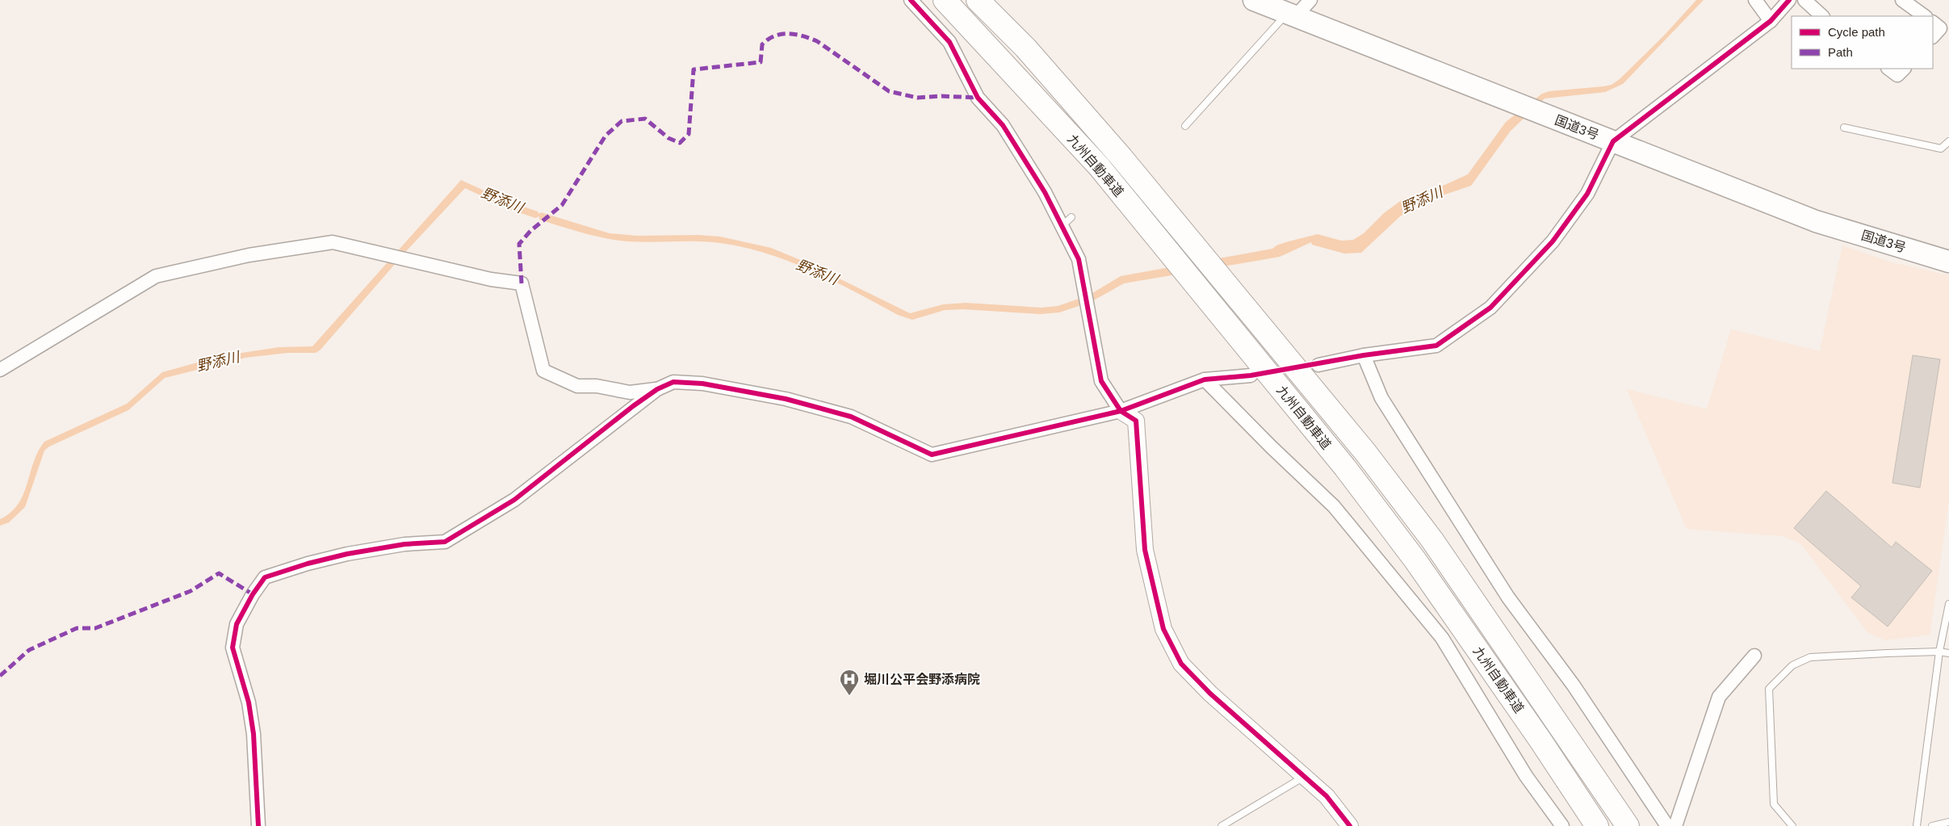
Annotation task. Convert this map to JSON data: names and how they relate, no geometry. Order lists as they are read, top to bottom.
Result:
{
  "streets": {
    "highway": ["国道3号", "九州自動車道"]
  },
  "water": ["野添川"],
  "places": {
    "hospital": ["堀川公平会野添病院"]
  },
  "legend": ["Cycle path", "Path"]
}
